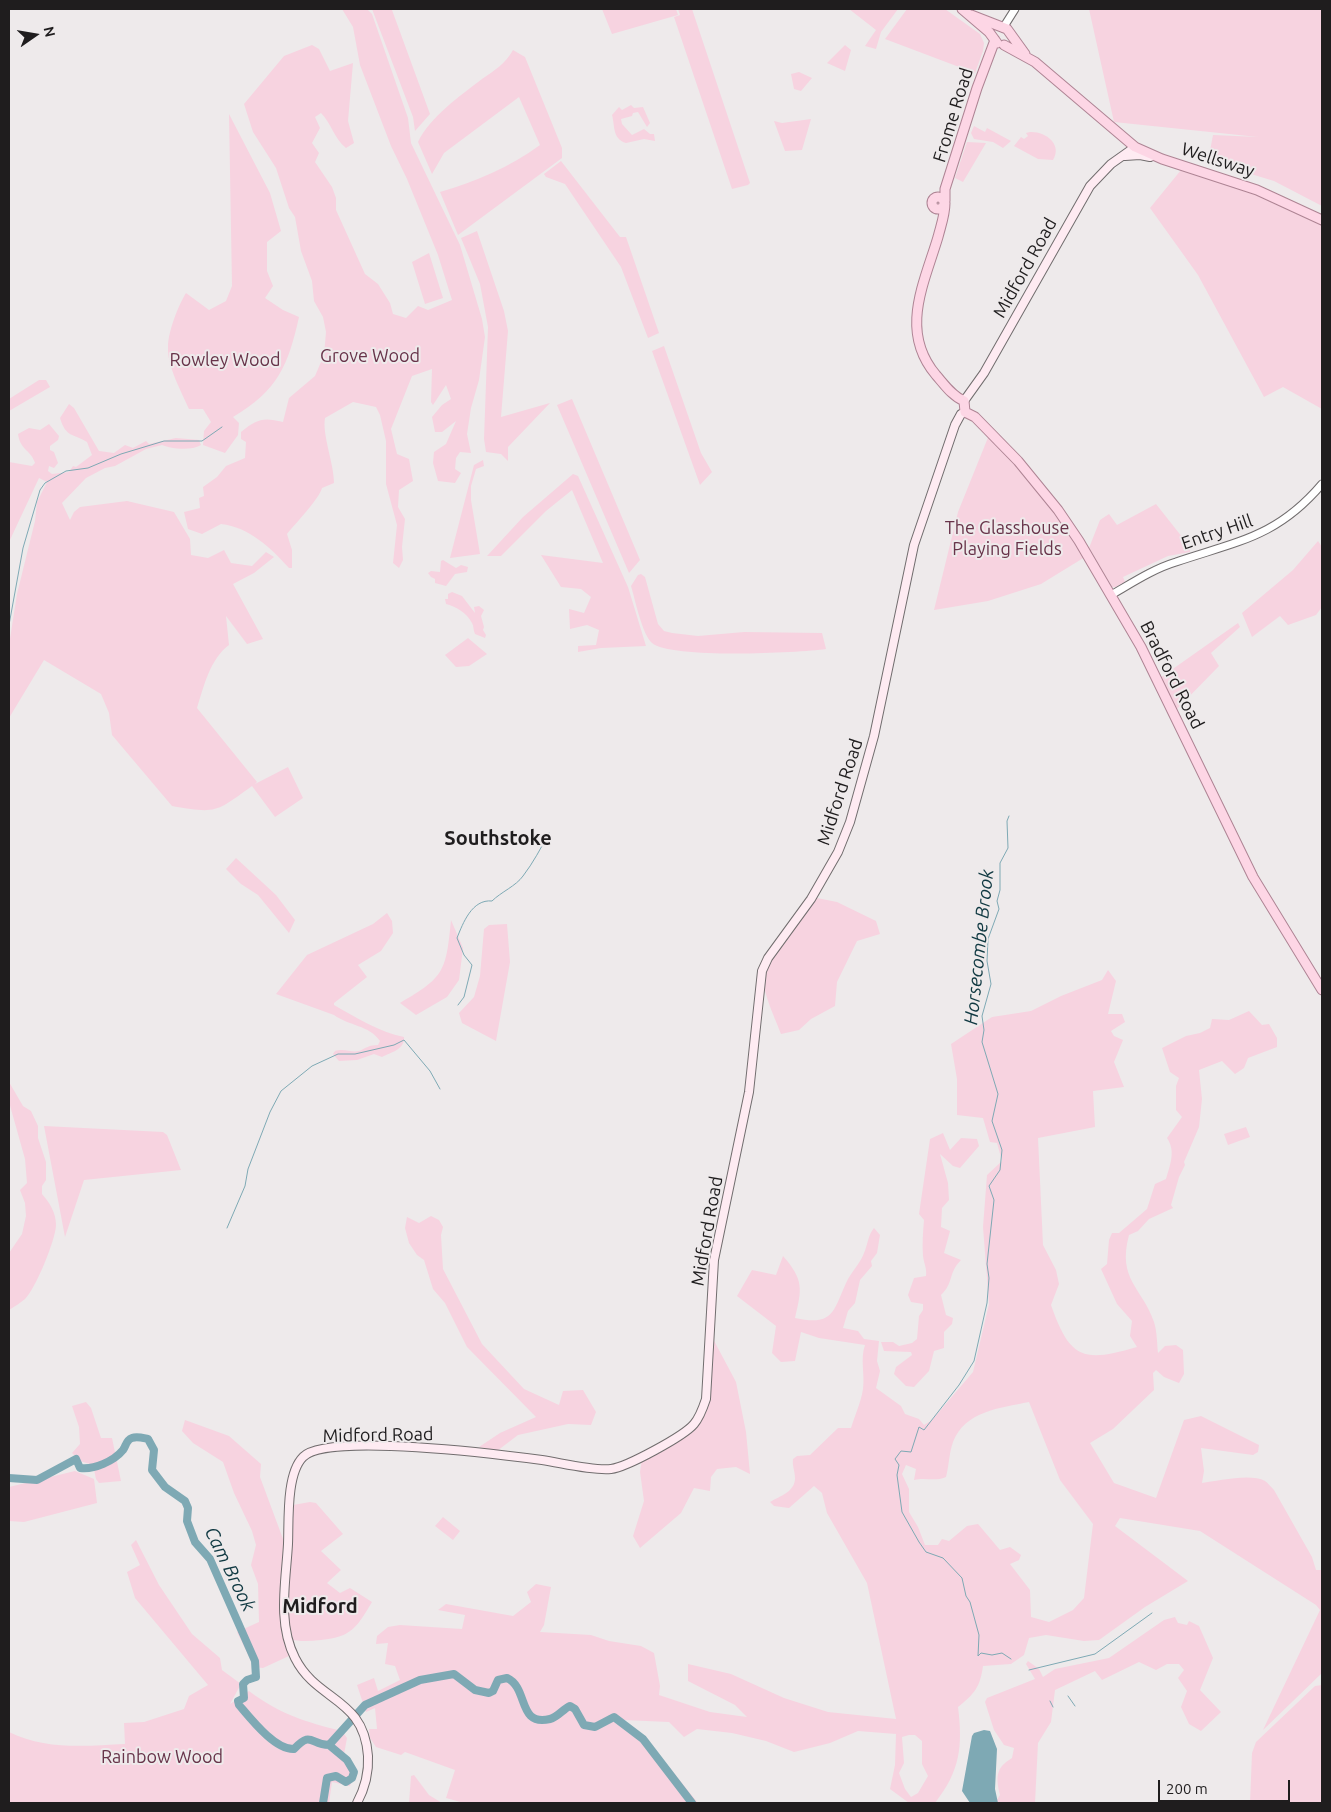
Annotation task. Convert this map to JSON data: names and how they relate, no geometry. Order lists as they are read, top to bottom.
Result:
{
  "streets": {
    "main road": [
      "Frome Road",
      "Wellsway",
      "Midford Road",
      "Bradford Road"
    ],
    "street": ["Entry Hill"]
  },
  "crossings": [
    ["Frome Road", "Wellsway"],
    ["Frome Road", "Midford Road"],
    ["Wellsway", "Midford Road"],
    ["Midford Road", "Bradford Road"],
    ["Entry Hill", "Bradford Road"]
  ],
  "districts": ["Southstoke", "Midford"],
  "water": ["Horsecombe Brook", "Cam Brook"],
  "parks": [
    "Grove Wood",
    "Rowley Wood",
    "The Glasshouse Playing Fields",
    "Rainbow Wood"
  ],
  "scale_bar": "200 m",
  "north": "right"
}
